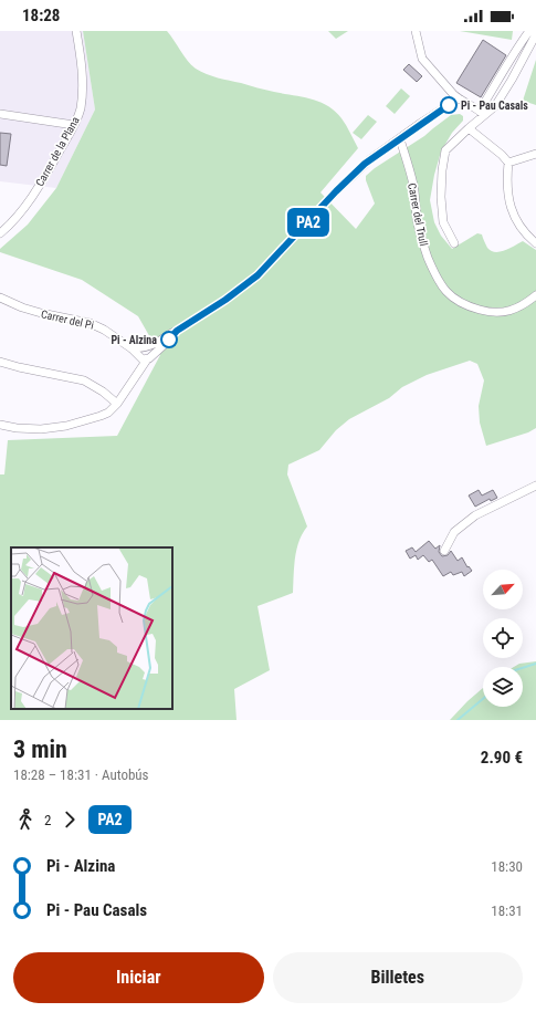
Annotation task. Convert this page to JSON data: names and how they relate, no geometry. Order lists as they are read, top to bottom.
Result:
{
  "streets": {
    "street": ["Carrer de la Plana", "Carrer del Trull", "Carrer del Pi"]
  },
  "places": ["Pi - Pau Casals", "Pi - Alzina"],
  "lines": ["bus line PA2"],
  "north": "top right",
  "page": {
    "status": "18:28",
    "on_map": "PA2",
    "heading": ["3 min", "18:28 – 18:31 · Autobús", "2.90 €"],
    "legs": ["2", "PA2"],
    "list": [
      {
        "name": "Pi - Alzina",
        "value": "18:30"
      },
      {
        "name": "Pi - Pau Casals",
        "value": "18:31"
      }
    ],
    "buttons": ["Iniciar", "Billetes"]
  }
}
